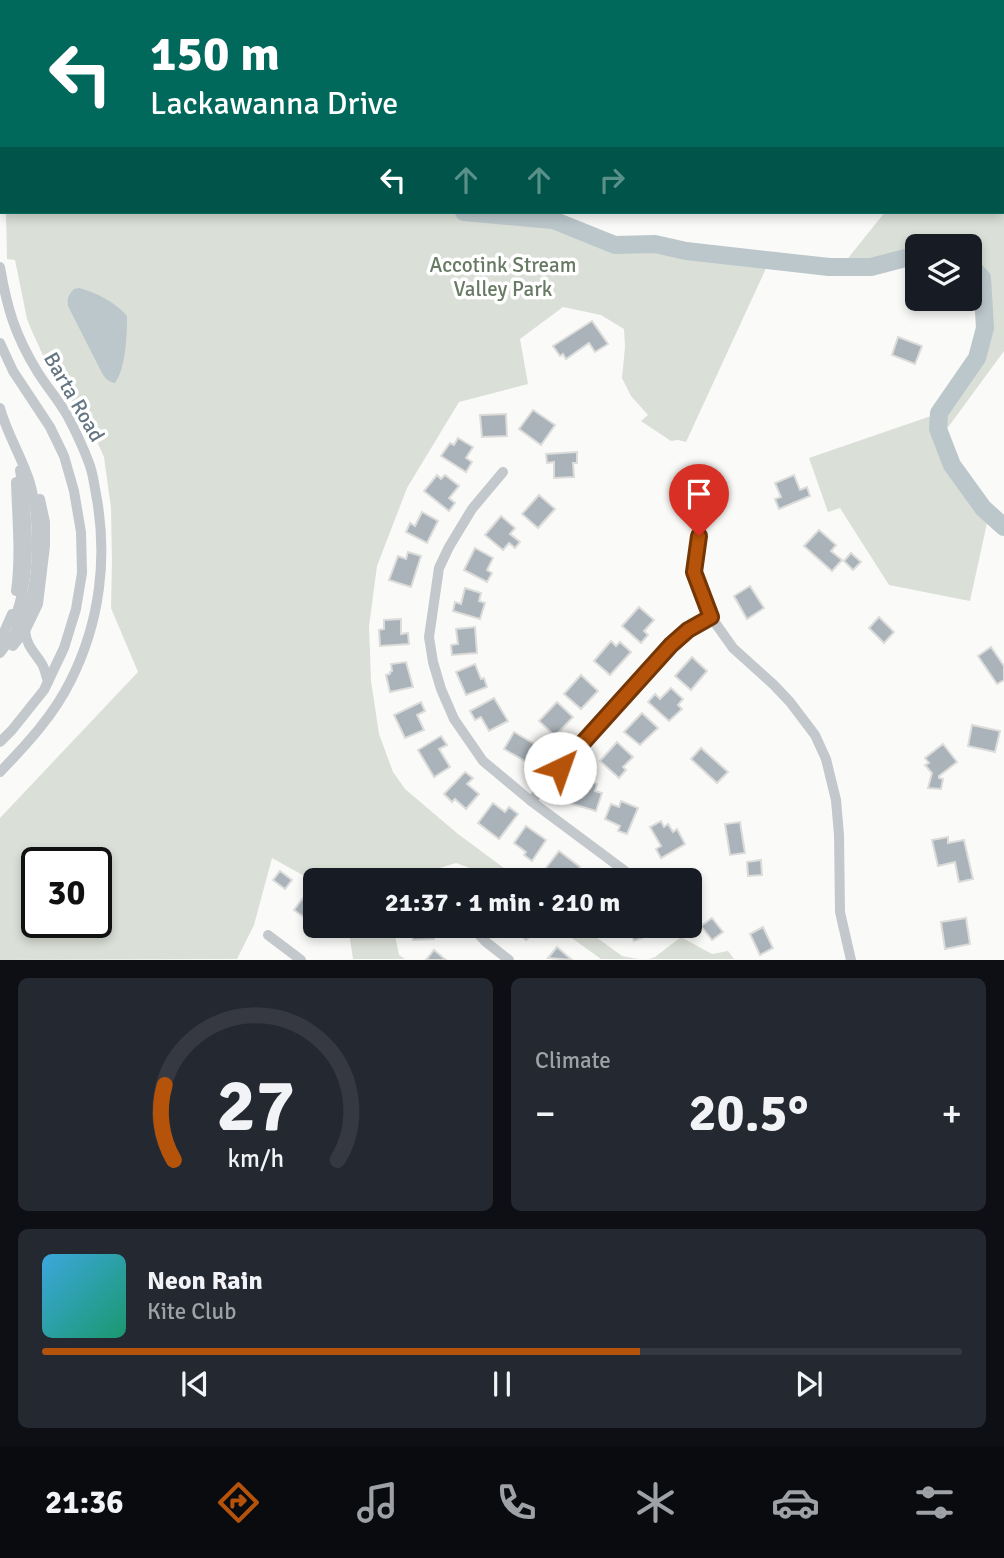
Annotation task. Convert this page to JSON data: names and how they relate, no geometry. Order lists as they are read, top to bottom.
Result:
{
  "streets": {
    "street": ["Barta Road"]
  },
  "parks": ["Accotink Stream Valley Park"],
  "page": {
    "turn": ["150 m", "Lackawanna Drive"],
    "limit": "30",
    "trip": "21:37 · 1 min · 210 m",
    "tile": "Climate",
    "heat": ["−", "20.5°", "+"],
    "song": ["Neon Rain", "Kite Club"],
    "tabs": "21:36",
    "gauge": ["27", "km/h"]
  }
}
